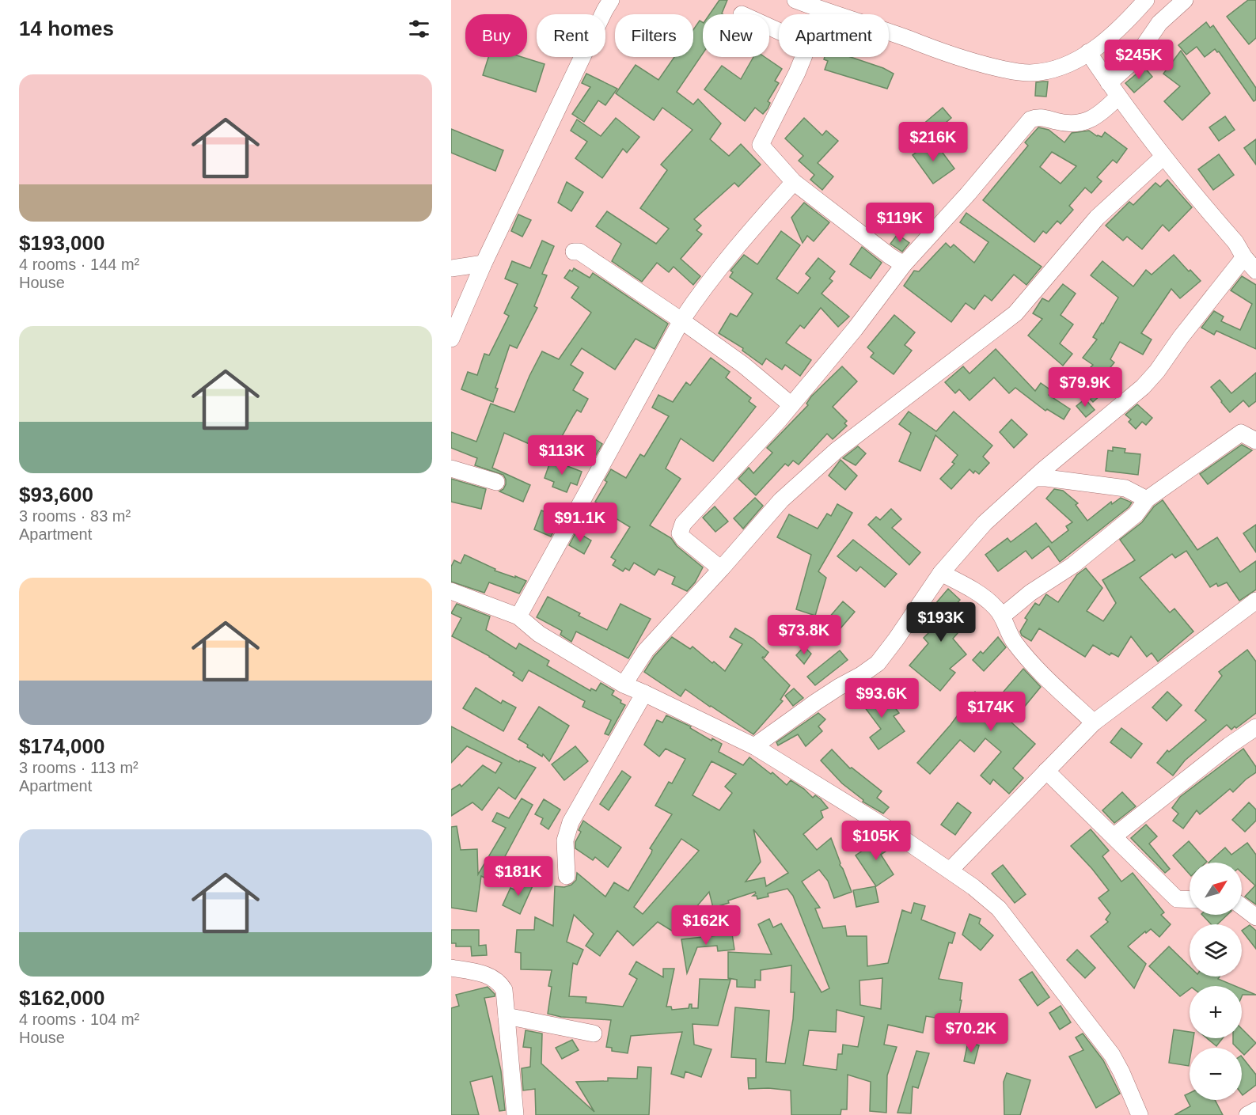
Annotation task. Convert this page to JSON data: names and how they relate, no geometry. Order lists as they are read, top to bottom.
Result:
{
  "north": "top right",
  "page": {
    "heading": "14 homes",
    "chip": [
      "Buy",
      "Rent",
      "Filters",
      "New",
      "Apartment"
    ],
    "price": [
      "$245K",
      "$216K",
      "$119K",
      "$79.9K",
      "$113K",
      "$91.1K",
      "$193K",
      "$73.8K",
      "$93.6K",
      "$174K",
      "$105K",
      "$181K",
      "$162K",
      "$70.2K"
    ],
    "list": [
      {
        "name": "$193,000",
        "note": "4 rooms · 144 m² · House"
      },
      {
        "name": "$93,600",
        "note": "3 rooms · 83 m² · Apartment"
      },
      {
        "name": "$174,000",
        "note": "3 rooms · 113 m² · Apartment"
      },
      {
        "name": "$162,000",
        "note": "4 rooms · 104 m² · House"
      }
    ],
    "map_buttons": ["+", "−"]
  }
}
